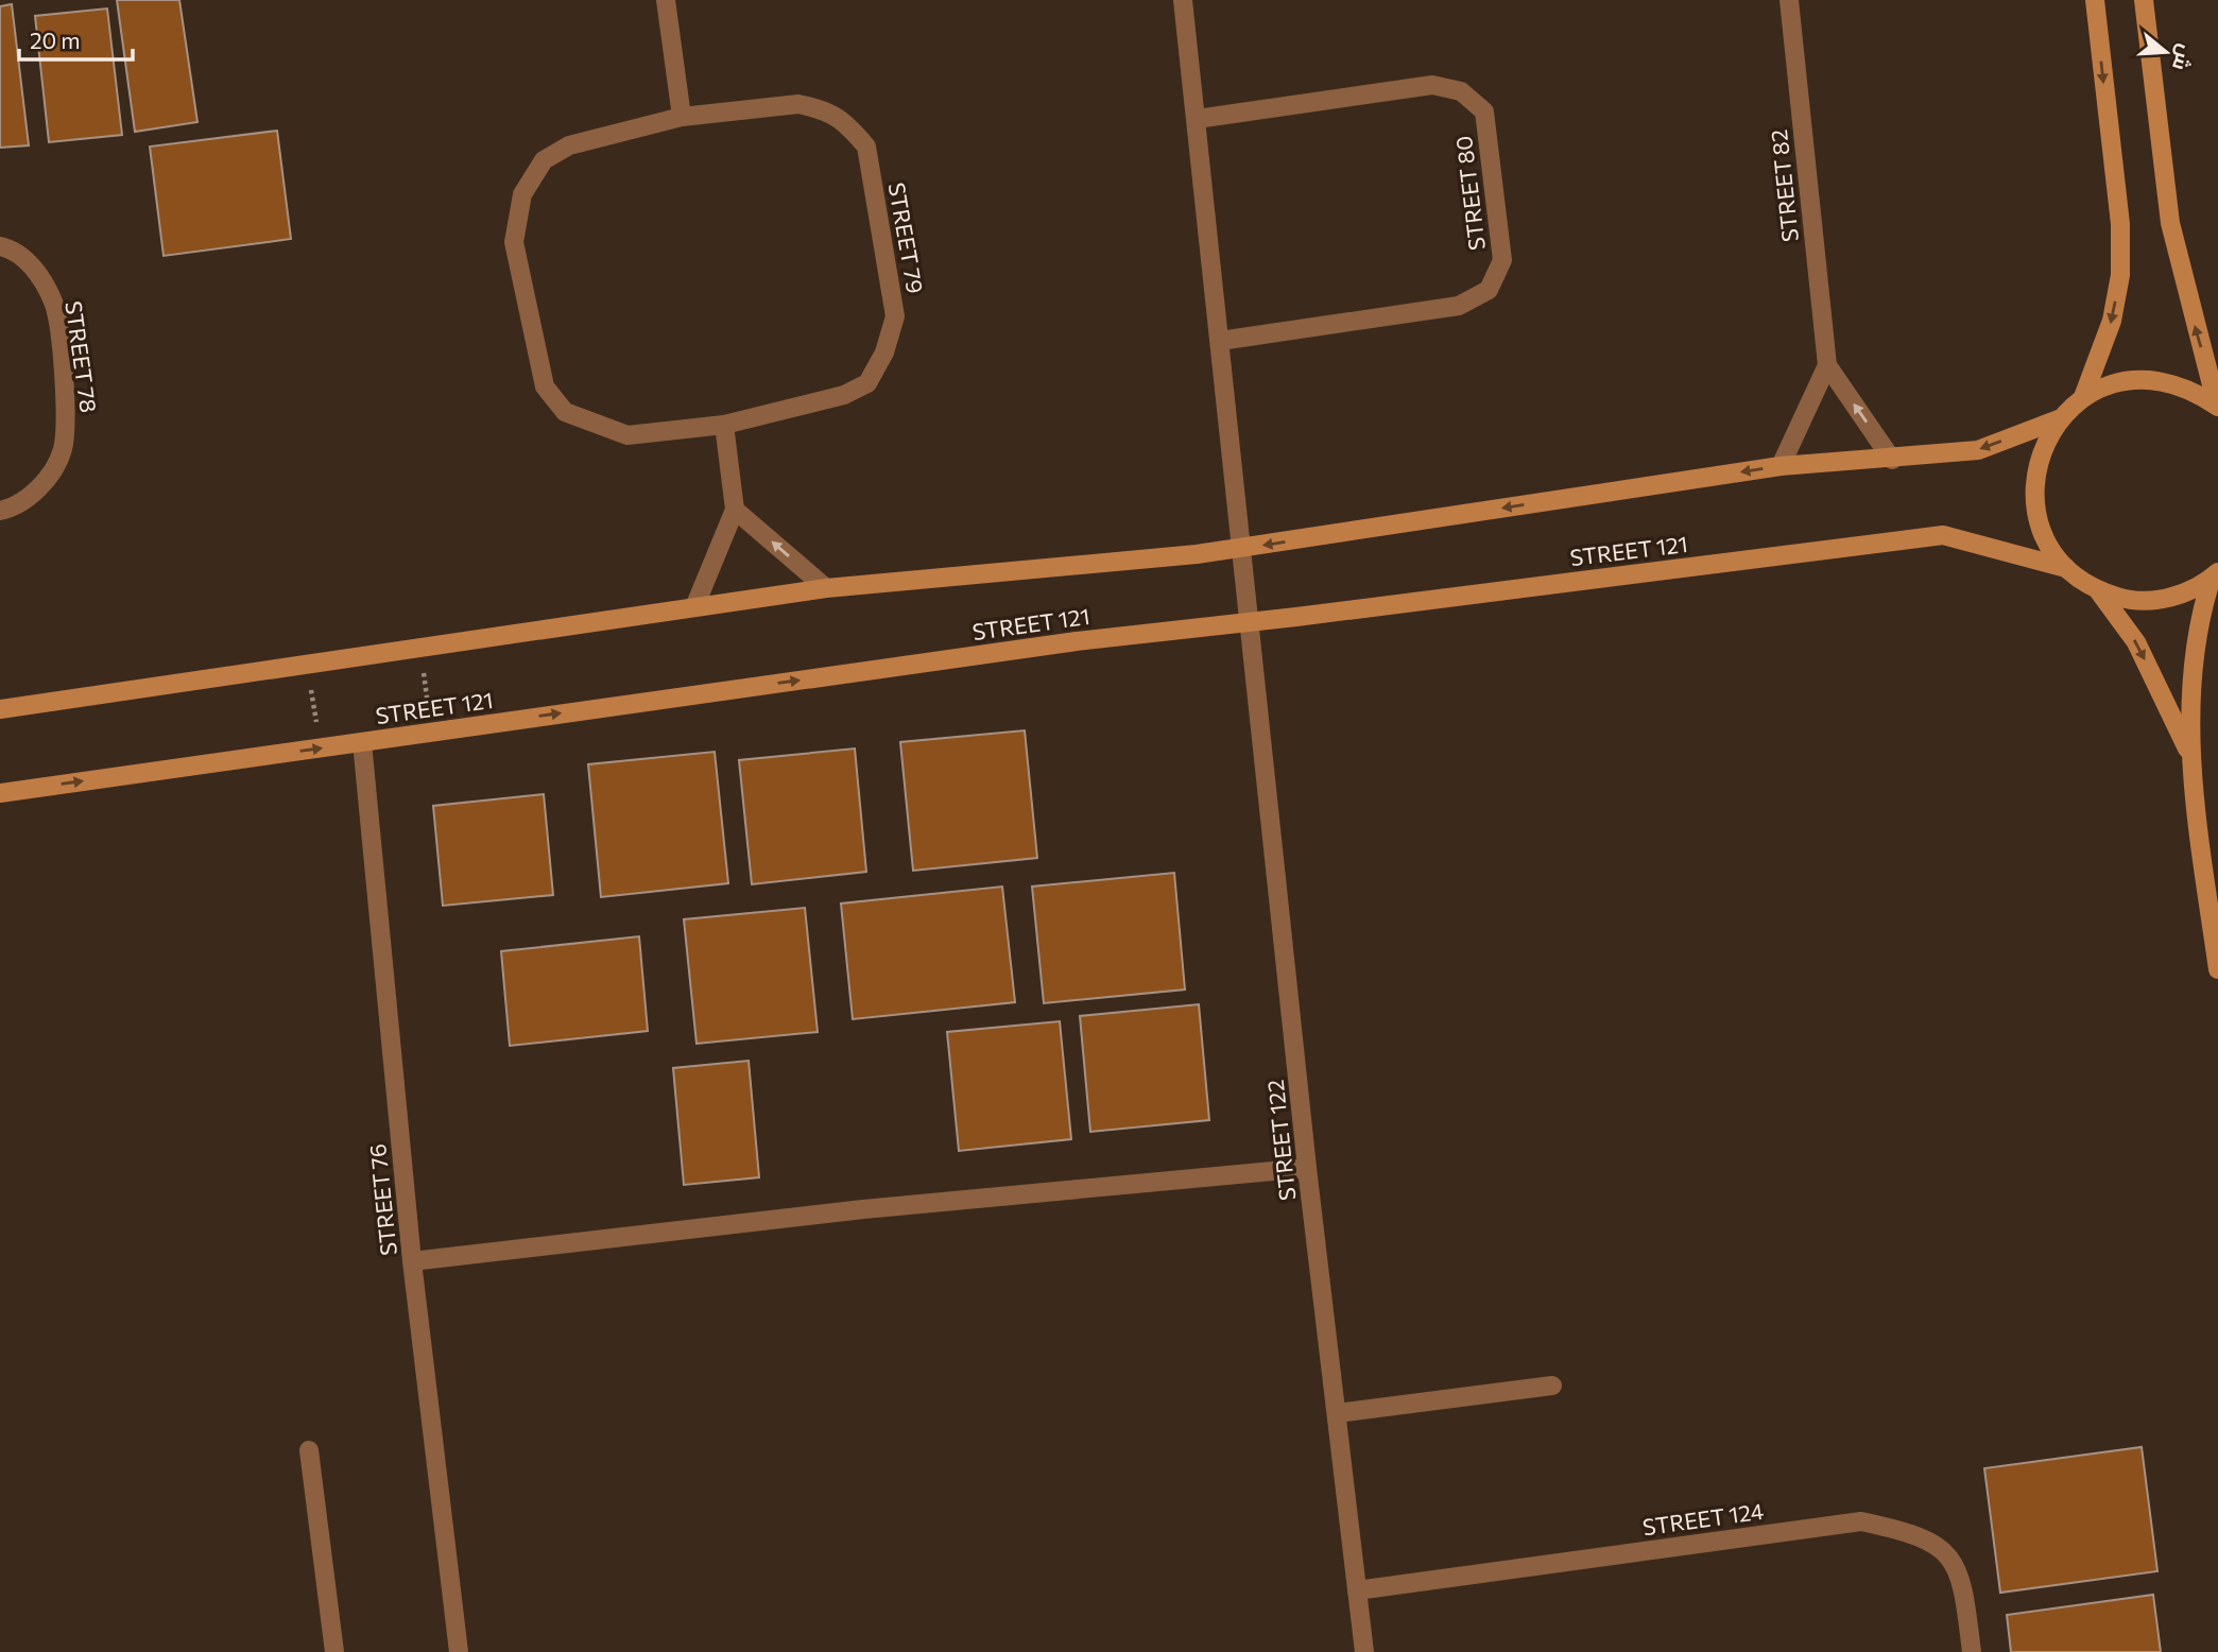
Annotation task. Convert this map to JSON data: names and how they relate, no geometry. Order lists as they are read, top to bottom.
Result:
{
  "streets": {
    "street": [
      "STREET 82",
      "STREET 80",
      "STREET 79",
      "STREET 78",
      "STREET 121",
      "STREET 122",
      "STREET 76",
      "STREET 124"
    ]
  },
  "crossings": [
    ["STREET 121", "STREET 122"],
    ["STREET 121", "STREET 76"],
    ["STREET 122", "STREET 124"]
  ],
  "scale_bar": "20 m",
  "north": "right"
}
